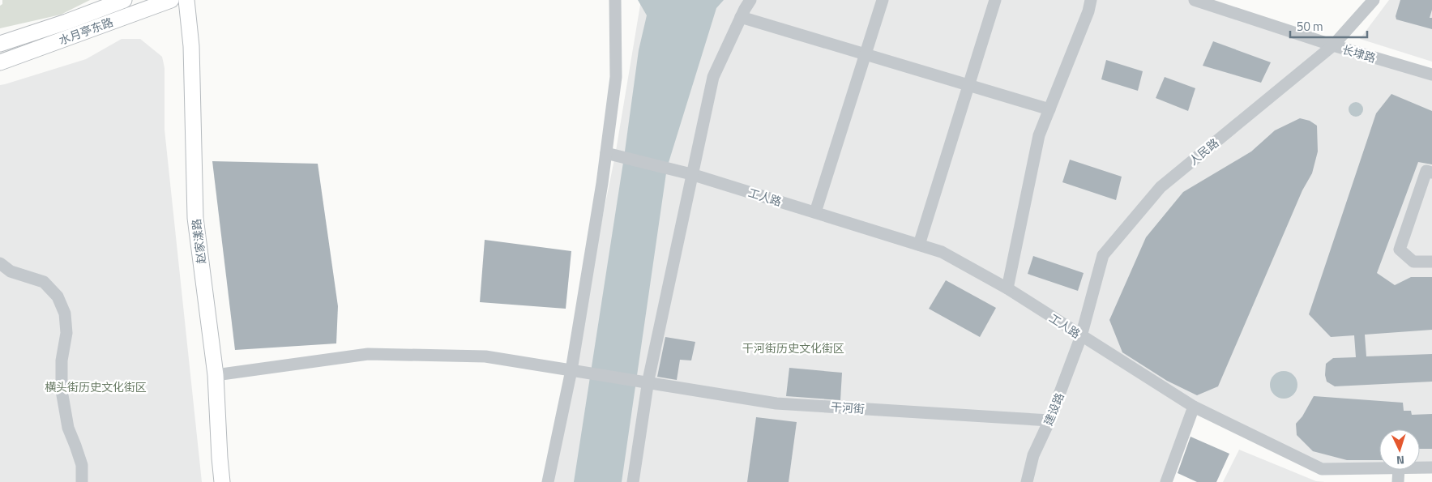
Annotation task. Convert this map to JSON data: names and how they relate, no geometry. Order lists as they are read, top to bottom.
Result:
{
  "streets": {
    "main road": ["水月亭东路", "赵家漾路"],
    "street": [
      "长埭路",
      "人民路",
      "工人路",
      "干河街",
      "建设路"
    ]
  },
  "crossings": [
    ["长埭路", "人民路"],
    ["人民路", "工人路"],
    ["人民路", "建设路"],
    ["工人路", "建设路"],
    ["赵家漾路", "干河街"],
    ["干河街", "建设路"]
  ],
  "parks": ["干河街历史文化街区", "横头街历史文化街区"],
  "scale_bar": "50 m",
  "north": "bottom"
}
